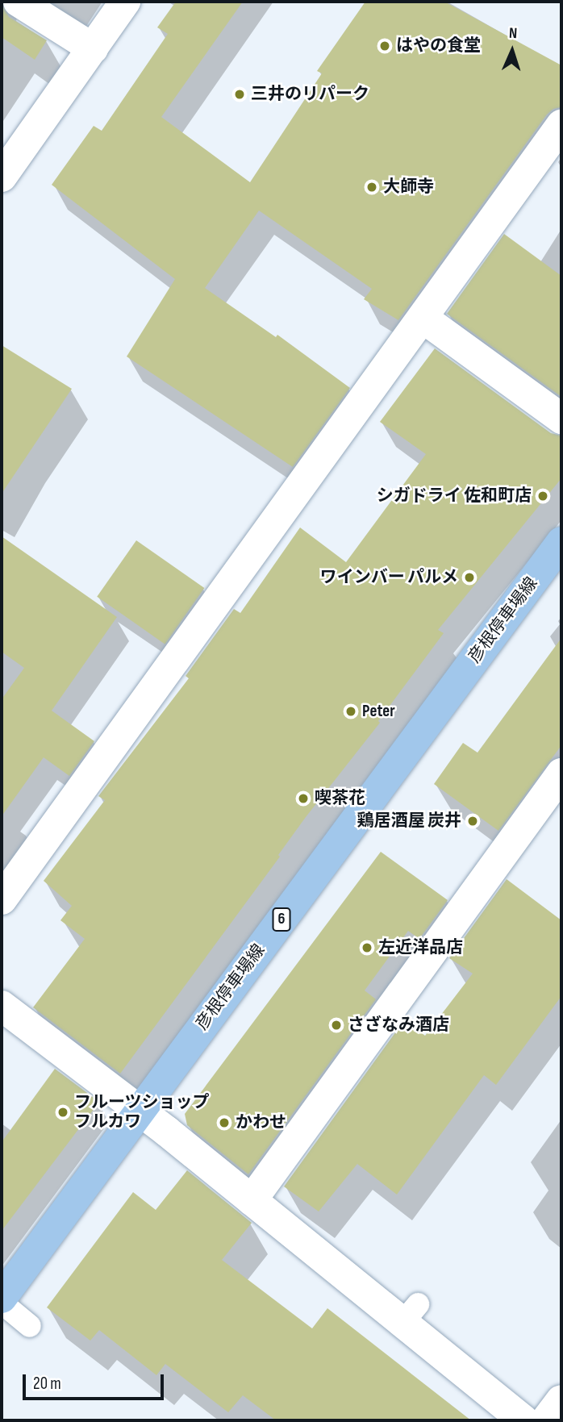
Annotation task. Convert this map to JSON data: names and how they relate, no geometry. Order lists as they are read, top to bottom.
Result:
{
  "streets": {
    "main road": ["彦根停車場線", "6"]
  },
  "places": [
    "はやの食堂",
    "三井のリパーク",
    "大師寺",
    "シガドライ 佐和町店",
    "ワインバー パルメ",
    "Peter",
    "喫茶花",
    "鶏居酒屋 炭井",
    "左近洋品店",
    "さざなみ酒店",
    "フルーツショップ フルカワ",
    "かわせ"
  ],
  "scale_bar": "20 m",
  "north": "top"
}
